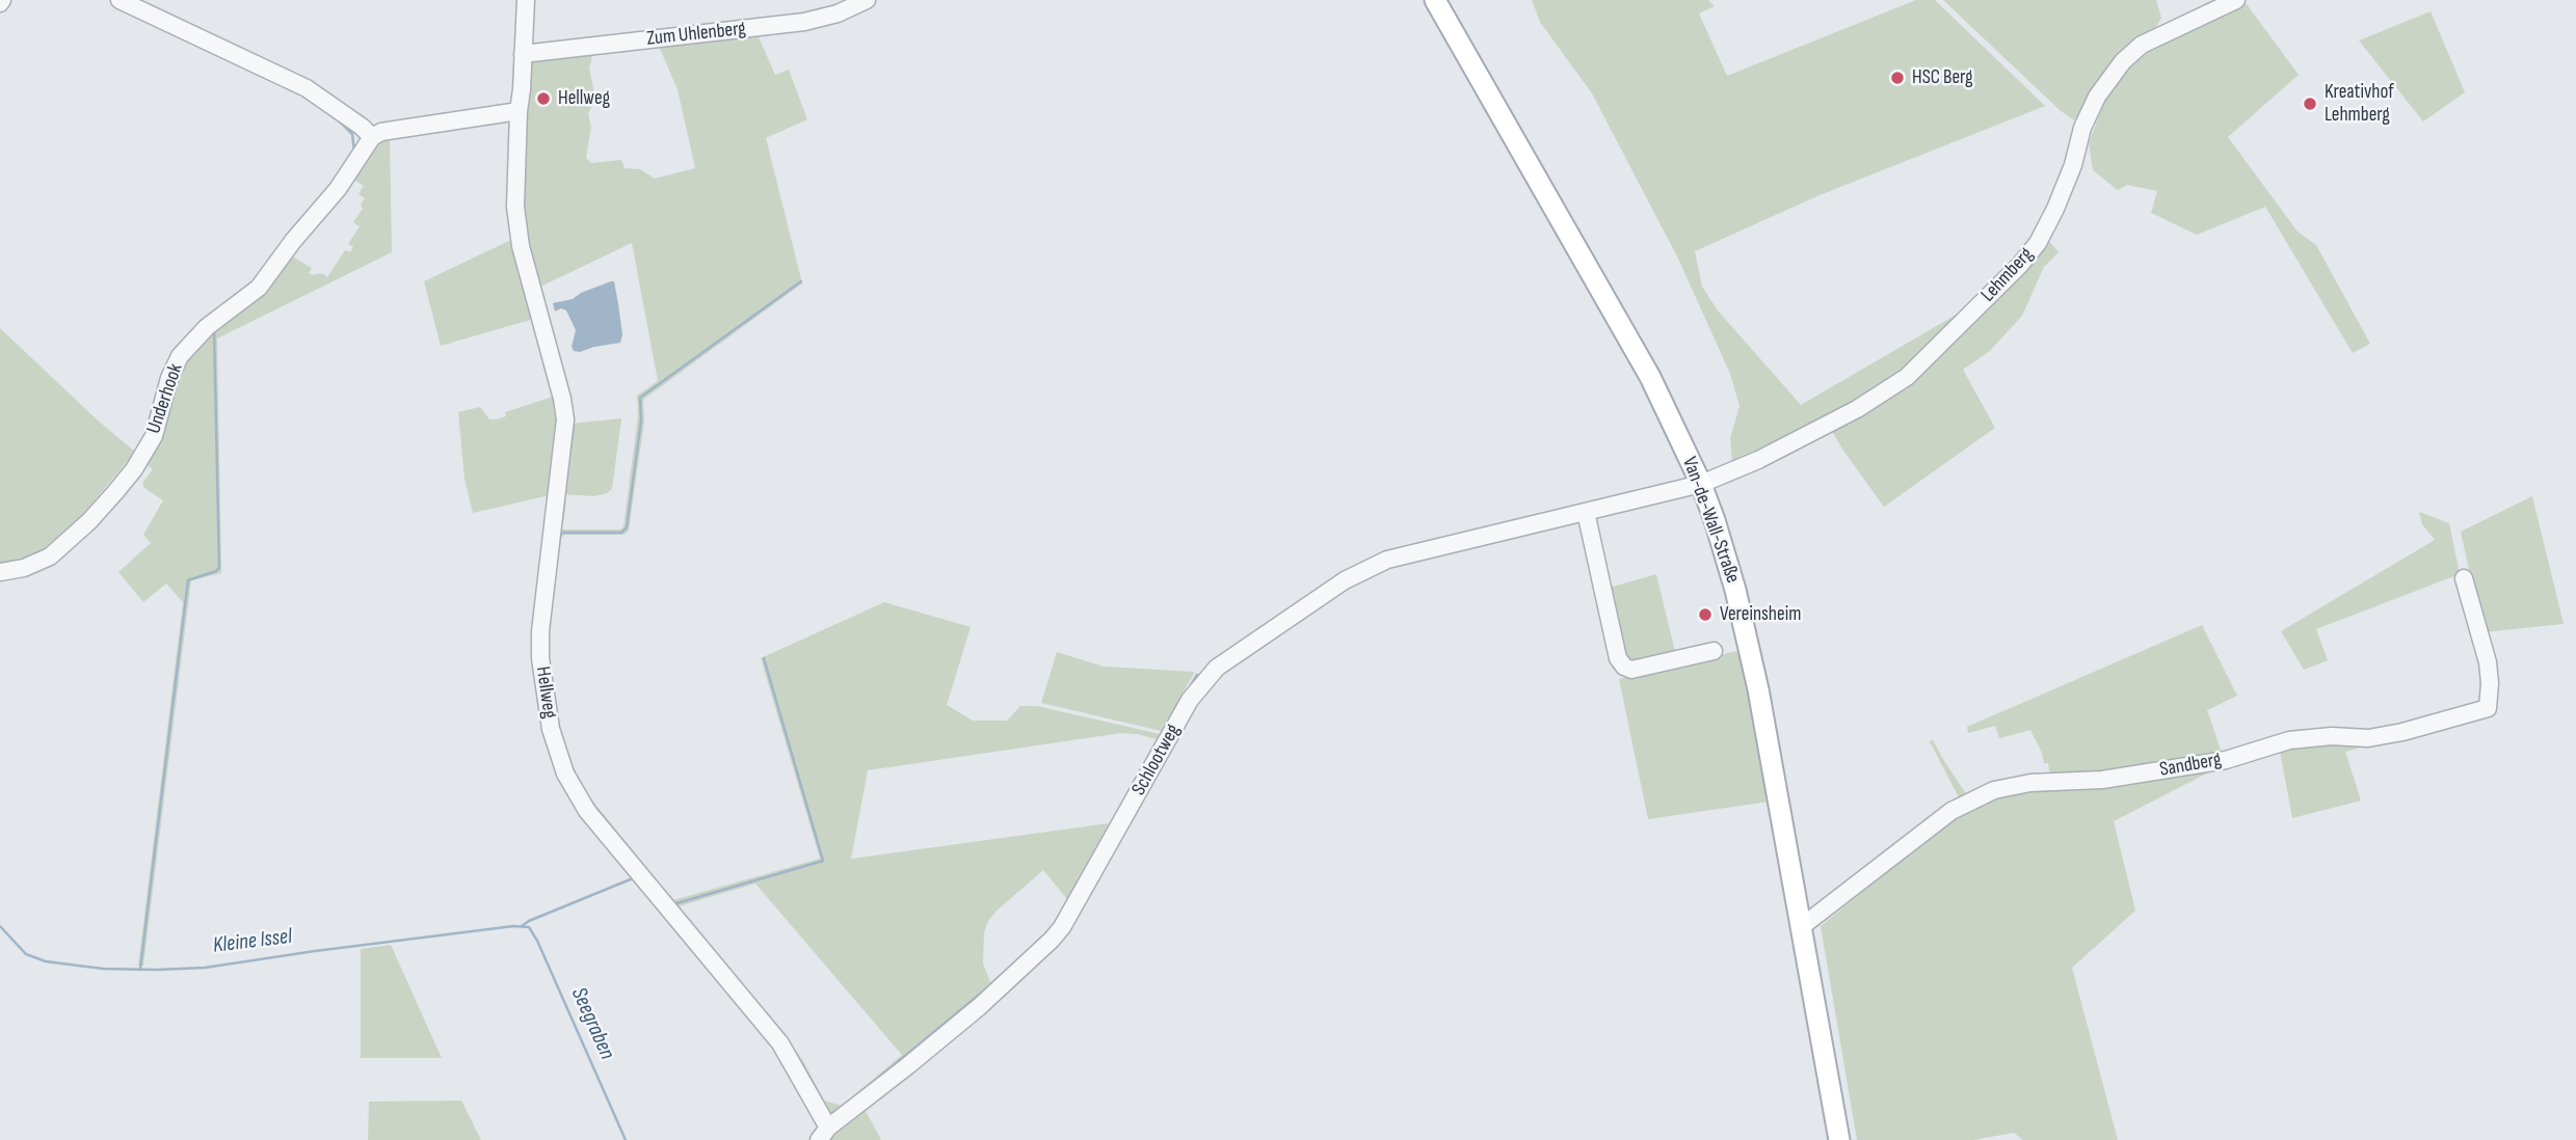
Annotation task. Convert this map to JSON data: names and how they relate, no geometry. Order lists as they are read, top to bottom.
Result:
{
  "streets": {
    "main road": ["Van-de-Wall-Straße"],
    "street": [
      "Zum Uhlenberg",
      "Lehmberg",
      "Underhook",
      "Hellweg",
      "Schlootweg",
      "Sandberg"
    ]
  },
  "crossings": [
    ["Zum Uhlenberg", "Hellweg"],
    ["Lehmberg", "Van-de-Wall-Straße"],
    ["Lehmberg", "Schlootweg"],
    ["Van-de-Wall-Straße", "Schlootweg"],
    ["Van-de-Wall-Straße", "Sandberg"],
    ["Hellweg", "Schlootweg"]
  ],
  "water": ["Kleine Issel", "Seegraben"],
  "places": [
    "HSC Berg",
    "Hellweg",
    "Kreativhof Lehmberg",
    "Vereinsheim"
  ]
}
